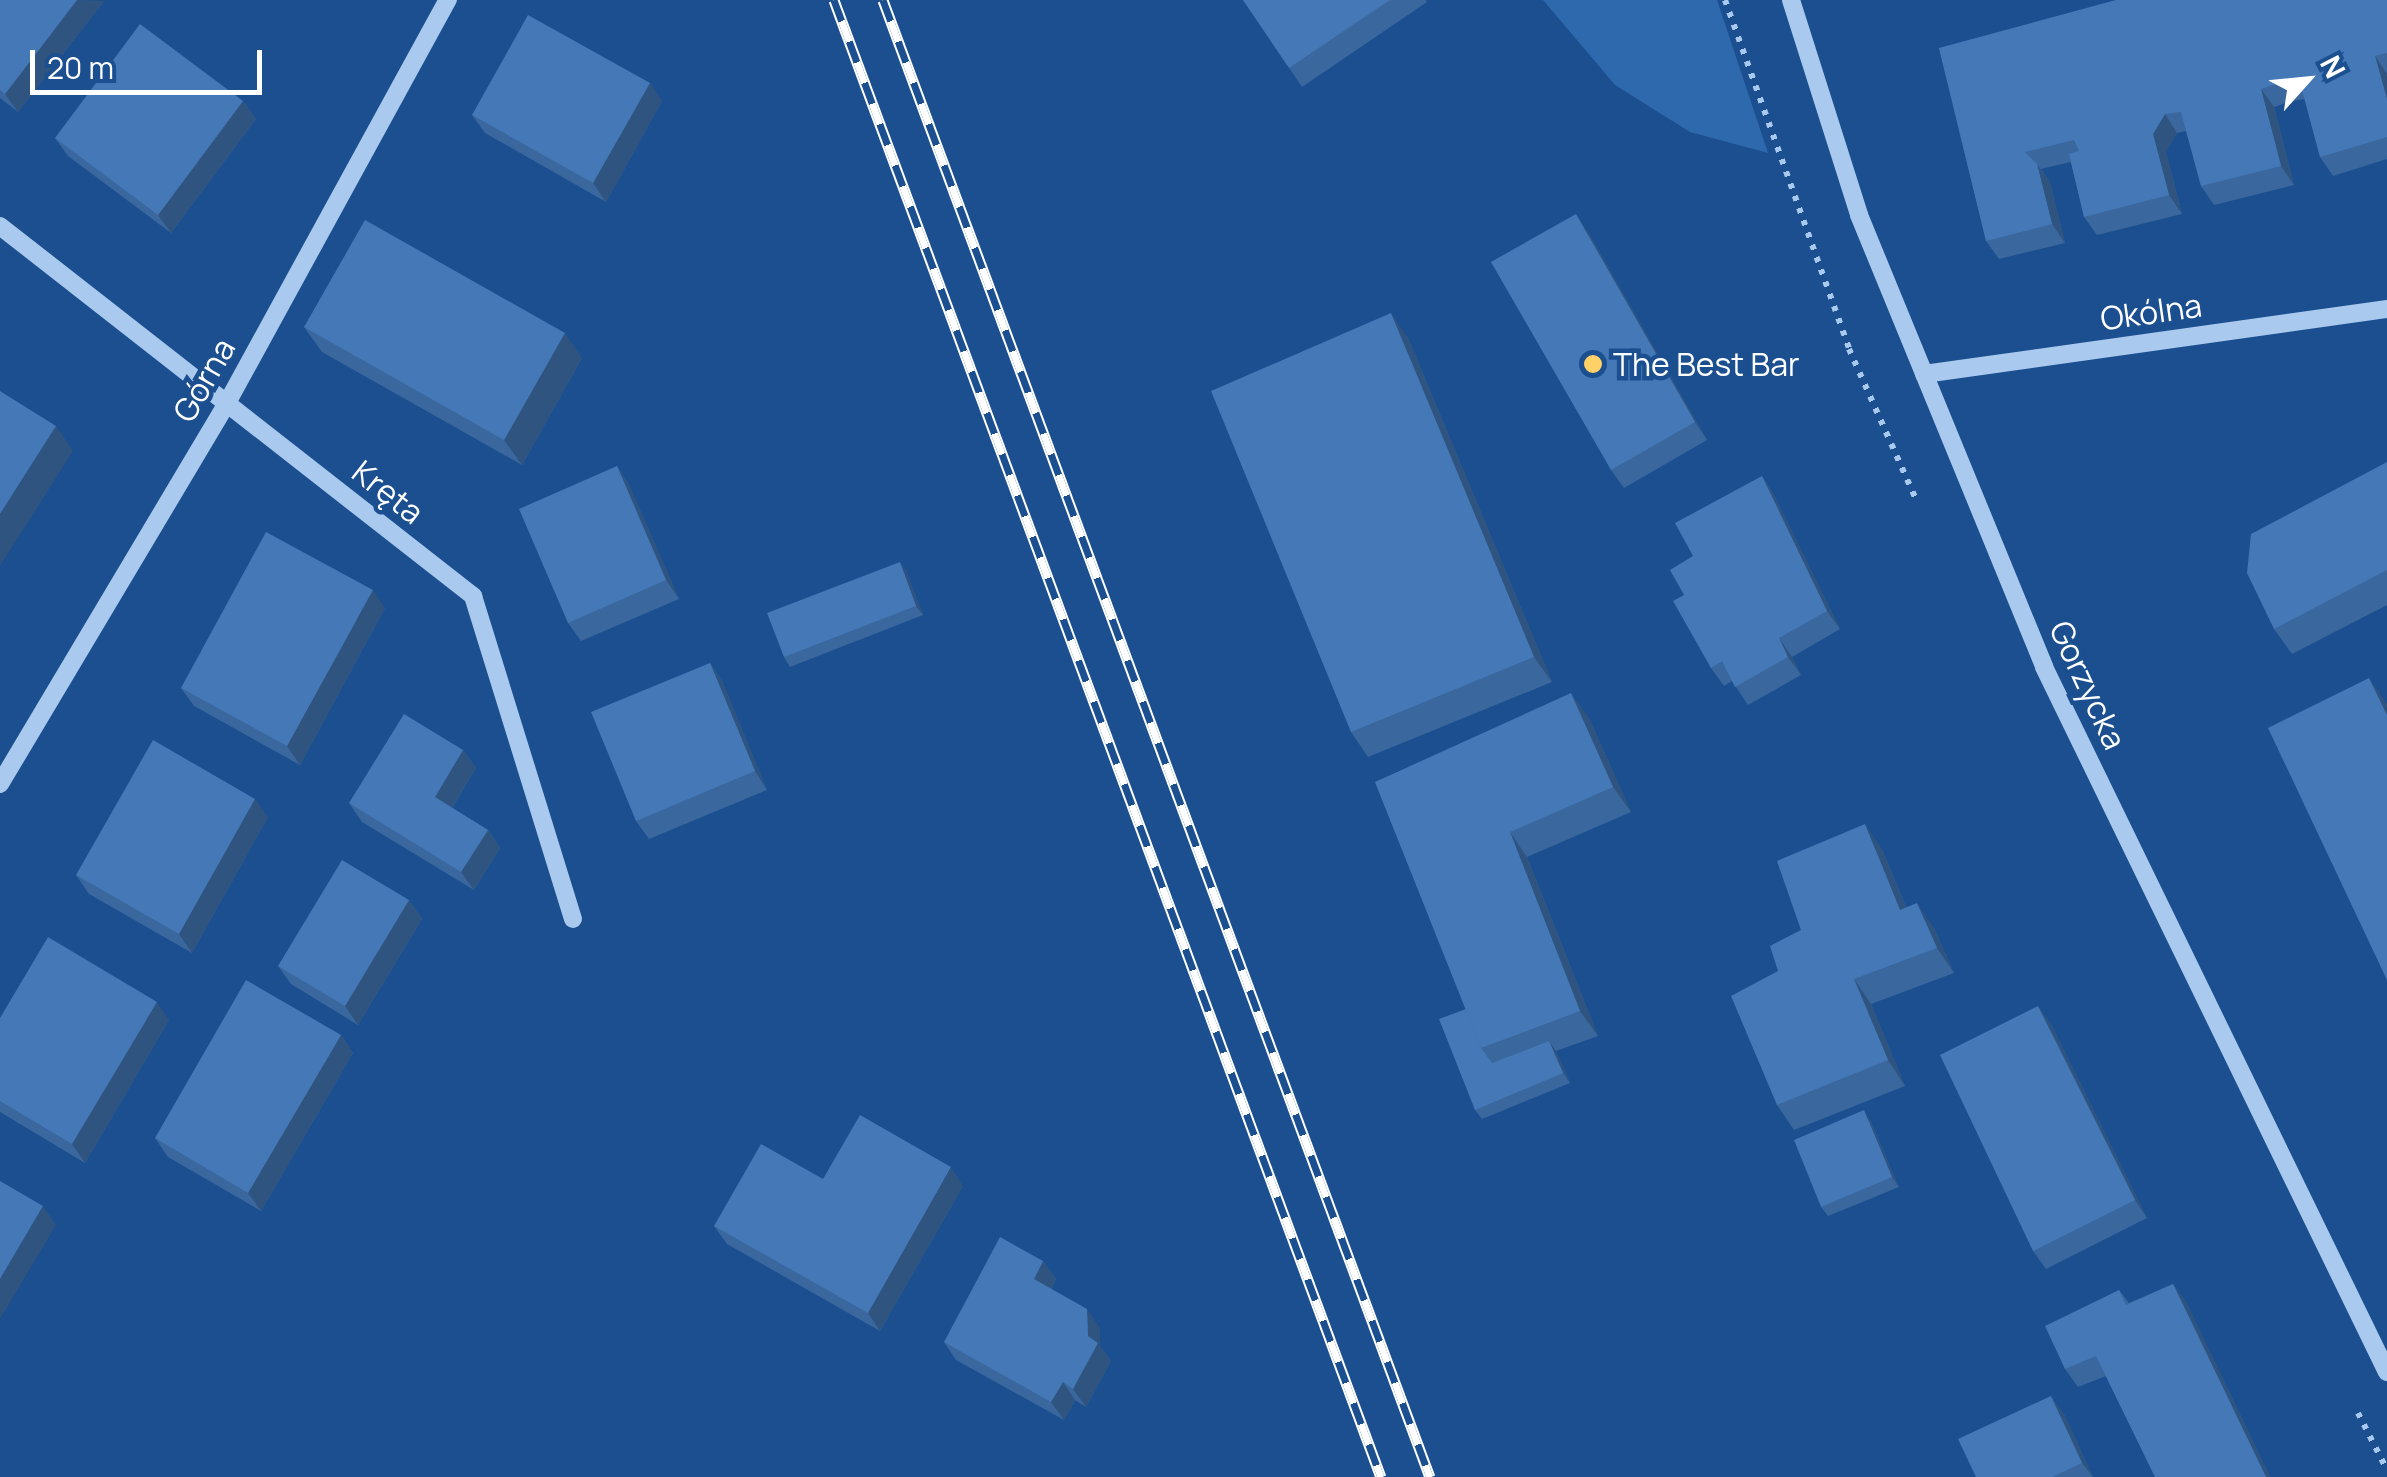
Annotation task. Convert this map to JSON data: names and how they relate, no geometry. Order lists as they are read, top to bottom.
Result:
{
  "streets": {
    "street": [
      "Okólna",
      "Górna",
      "Kręta",
      "Gorzycka"
    ]
  },
  "crossings": [
    ["Okólna", "Gorzycka"],
    ["Górna", "Kręta"]
  ],
  "places": ["The Best Bar"],
  "scale_bar": "20 m",
  "north": "top right"
}
